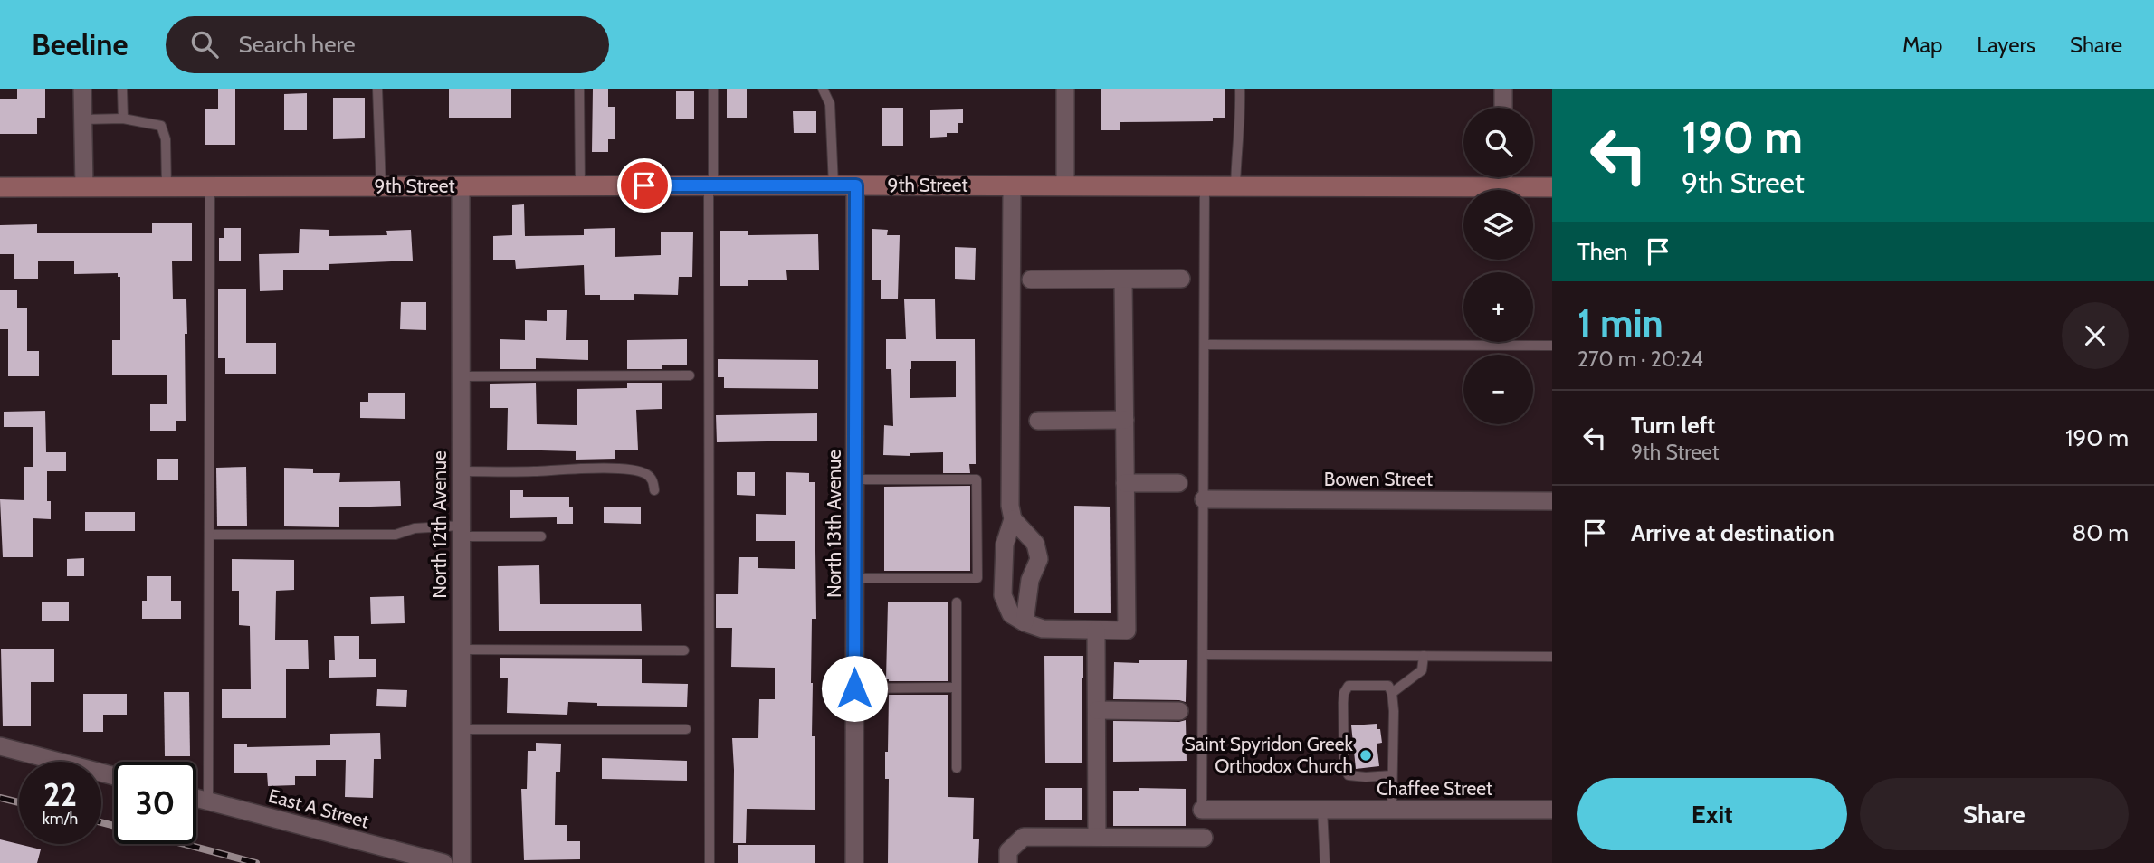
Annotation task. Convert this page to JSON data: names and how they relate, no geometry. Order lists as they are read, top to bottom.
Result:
{
  "streets": {
    "street": [
      "9th Street",
      "Bowen Street",
      "North 13th Avenue",
      "North 12th Avenue",
      "Chaffee Street",
      "East A Street"
    ]
  },
  "crossings": [
    ["9th Street", "North 13th Avenue"],
    ["9th Street", "North 12th Avenue"]
  ],
  "places": ["Saint Spyridon Greek Orthodox Church"],
  "page": {
    "header": "Beeline",
    "search": "Search here",
    "nav": ["Map", "Layers", "Share"],
    "turn": ["190 m", "9th Street"],
    "map_buttons": ["+", "−"],
    "then": "Then",
    "heading": ["1 min", "270 m · 20:24"],
    "list": [
      {
        "name": "Turn left",
        "note": "9th Street",
        "value": "190 m"
      },
      {
        "name": "Arrive at destination",
        "value": "80 m"
      }
    ],
    "speed": "22 km/h",
    "limit": "30",
    "buttons": ["Exit", "Share"]
  }
}
